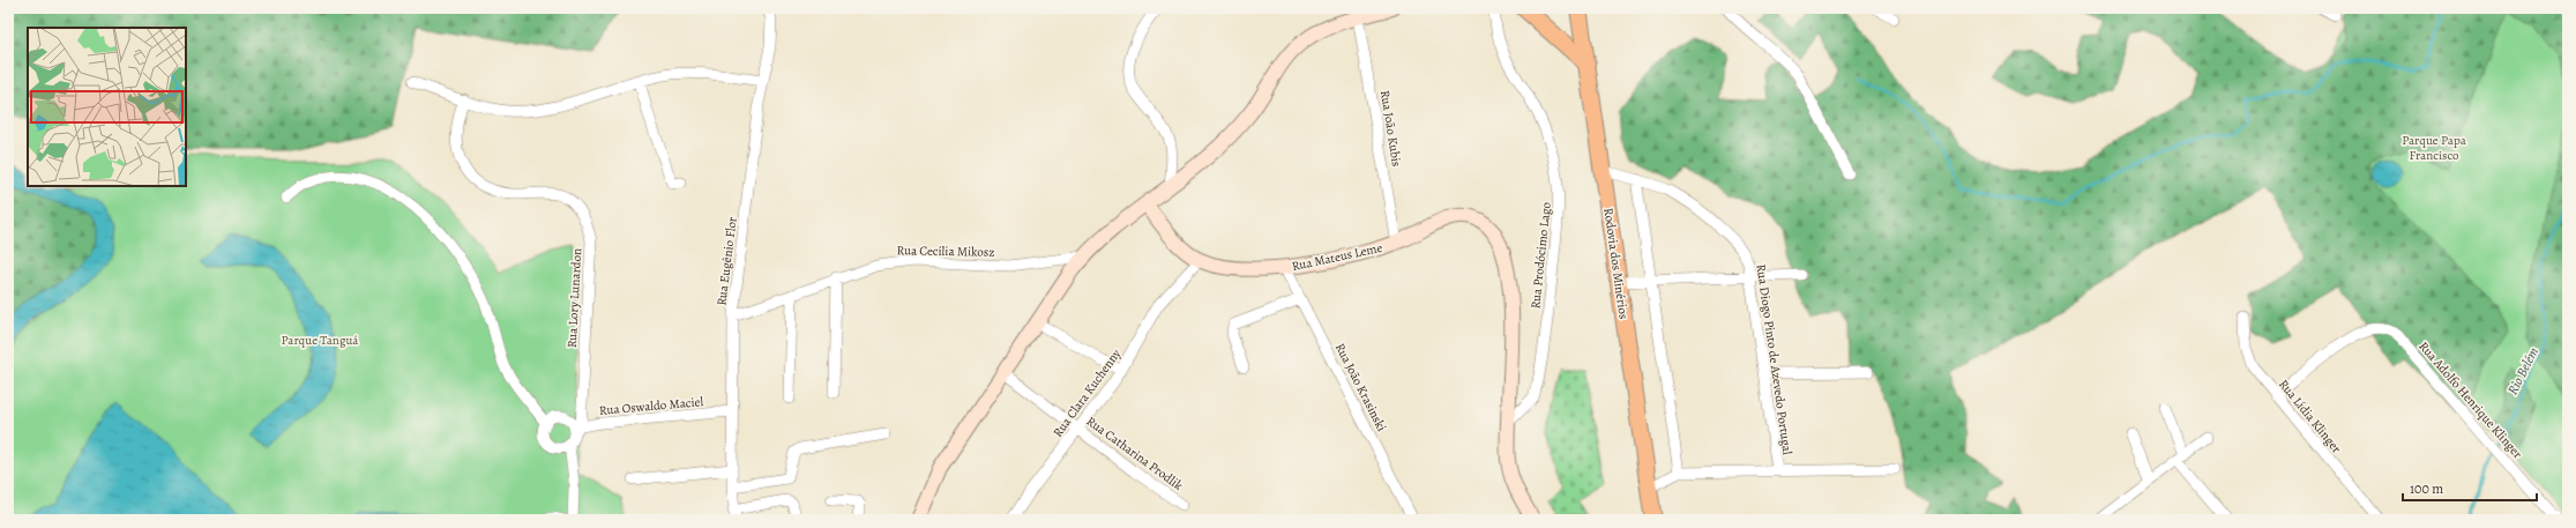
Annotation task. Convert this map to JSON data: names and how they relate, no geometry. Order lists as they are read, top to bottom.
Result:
{
  "streets": {
    "main road": ["Rua Mateus Leme", "Rodovia dos Minérios"],
    "street": [
      "Rua João Kubis",
      "Rua Cecília Mikosz",
      "Rua Prodócimo Lago",
      "Rua Eugênio Flor",
      "Rua Lory Lunardon",
      "Rua Diogo Pinto de Azevedo Portugal",
      "Rua João Krasinski",
      "Rua Clara Kuchenny",
      "Rua Adolfo Henrique Klinger",
      "Rua Oswaldo Maciel",
      "Rua Lídia Klinger",
      "Rua Catharina Prodlik"
    ]
  },
  "crossings": [
    ["Rua João Kubis", "Rua Mateus Leme"],
    ["Rua Cecília Mikosz", "Rua Eugênio Flor"],
    ["Rua Prodócimo Lago", "Rua Mateus Leme"],
    ["Rua Mateus Leme", "Rua João Krasinski"],
    ["Rua Mateus Leme", "Rua Clara Kuchenny"],
    ["Rua Eugênio Flor", "Rua Oswaldo Maciel"],
    ["Rodovia dos Minérios", "Rua Diogo Pinto de Azevedo Portugal"],
    ["Rua Lory Lunardon", "Rua Oswaldo Maciel"],
    ["Rua Clara Kuchenny", "Rua Catharina Prodlik"],
    ["Rua Adolfo Henrique Klinger", "Rua Lídia Klinger"]
  ],
  "water": ["Rio Belém"],
  "parks": ["Parque Papa Francisco", "Parque Tanguá"],
  "scale_bar": "100 m"
}
